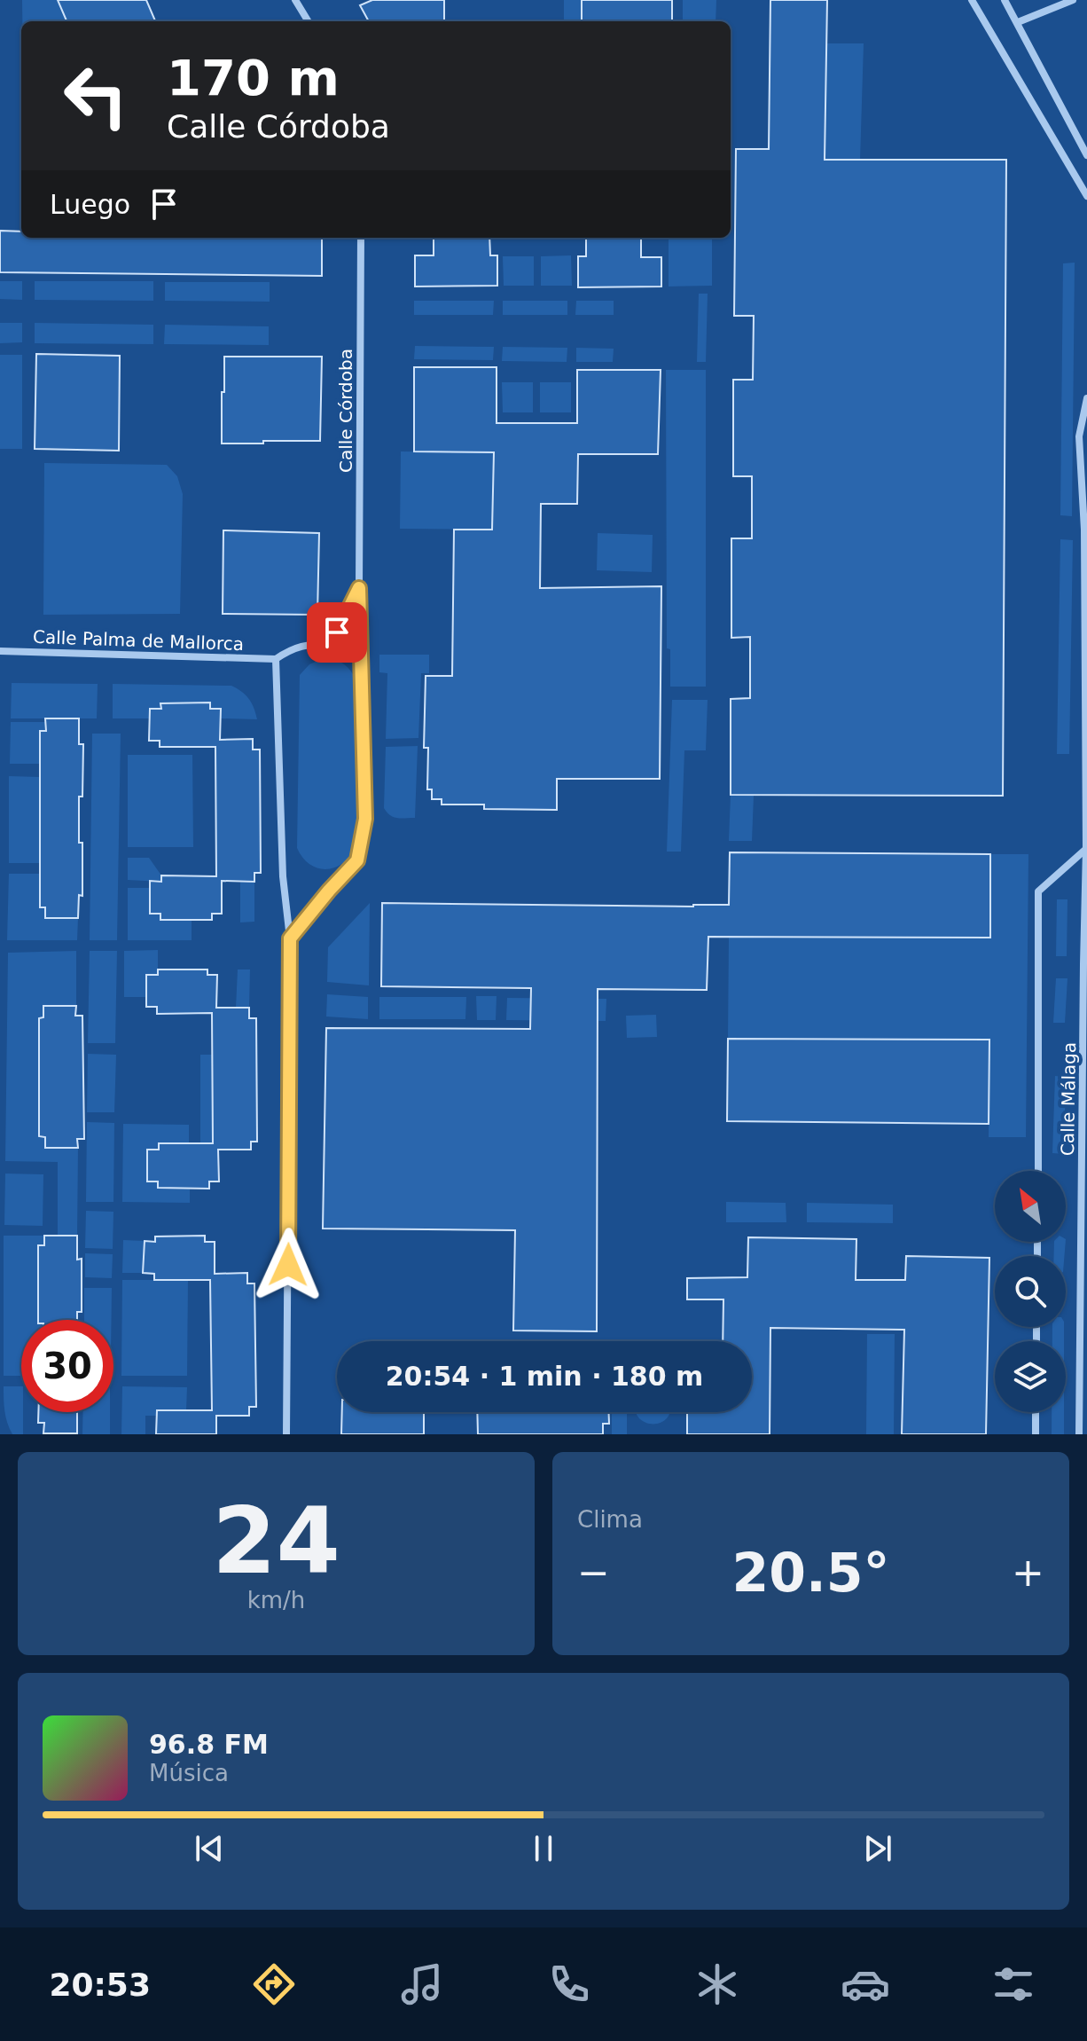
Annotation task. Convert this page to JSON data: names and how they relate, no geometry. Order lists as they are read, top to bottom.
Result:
{
  "streets": {
    "street": ["Calle Córdoba", "Calle Palma de Mallorca", "Calle Málaga"]
  },
  "north": "top left",
  "page": {
    "turn": ["170 m", "Calle Córdoba"],
    "then": "Luego",
    "limit": "30",
    "trip": "20:54 · 1 min · 180 m",
    "tile": [
      ["24", "km/h"],
      "Clima"
    ],
    "heat": ["−", "20.5°", "+"],
    "song": ["96.8 FM", "Música"],
    "tabs": "20:53"
  }
}
